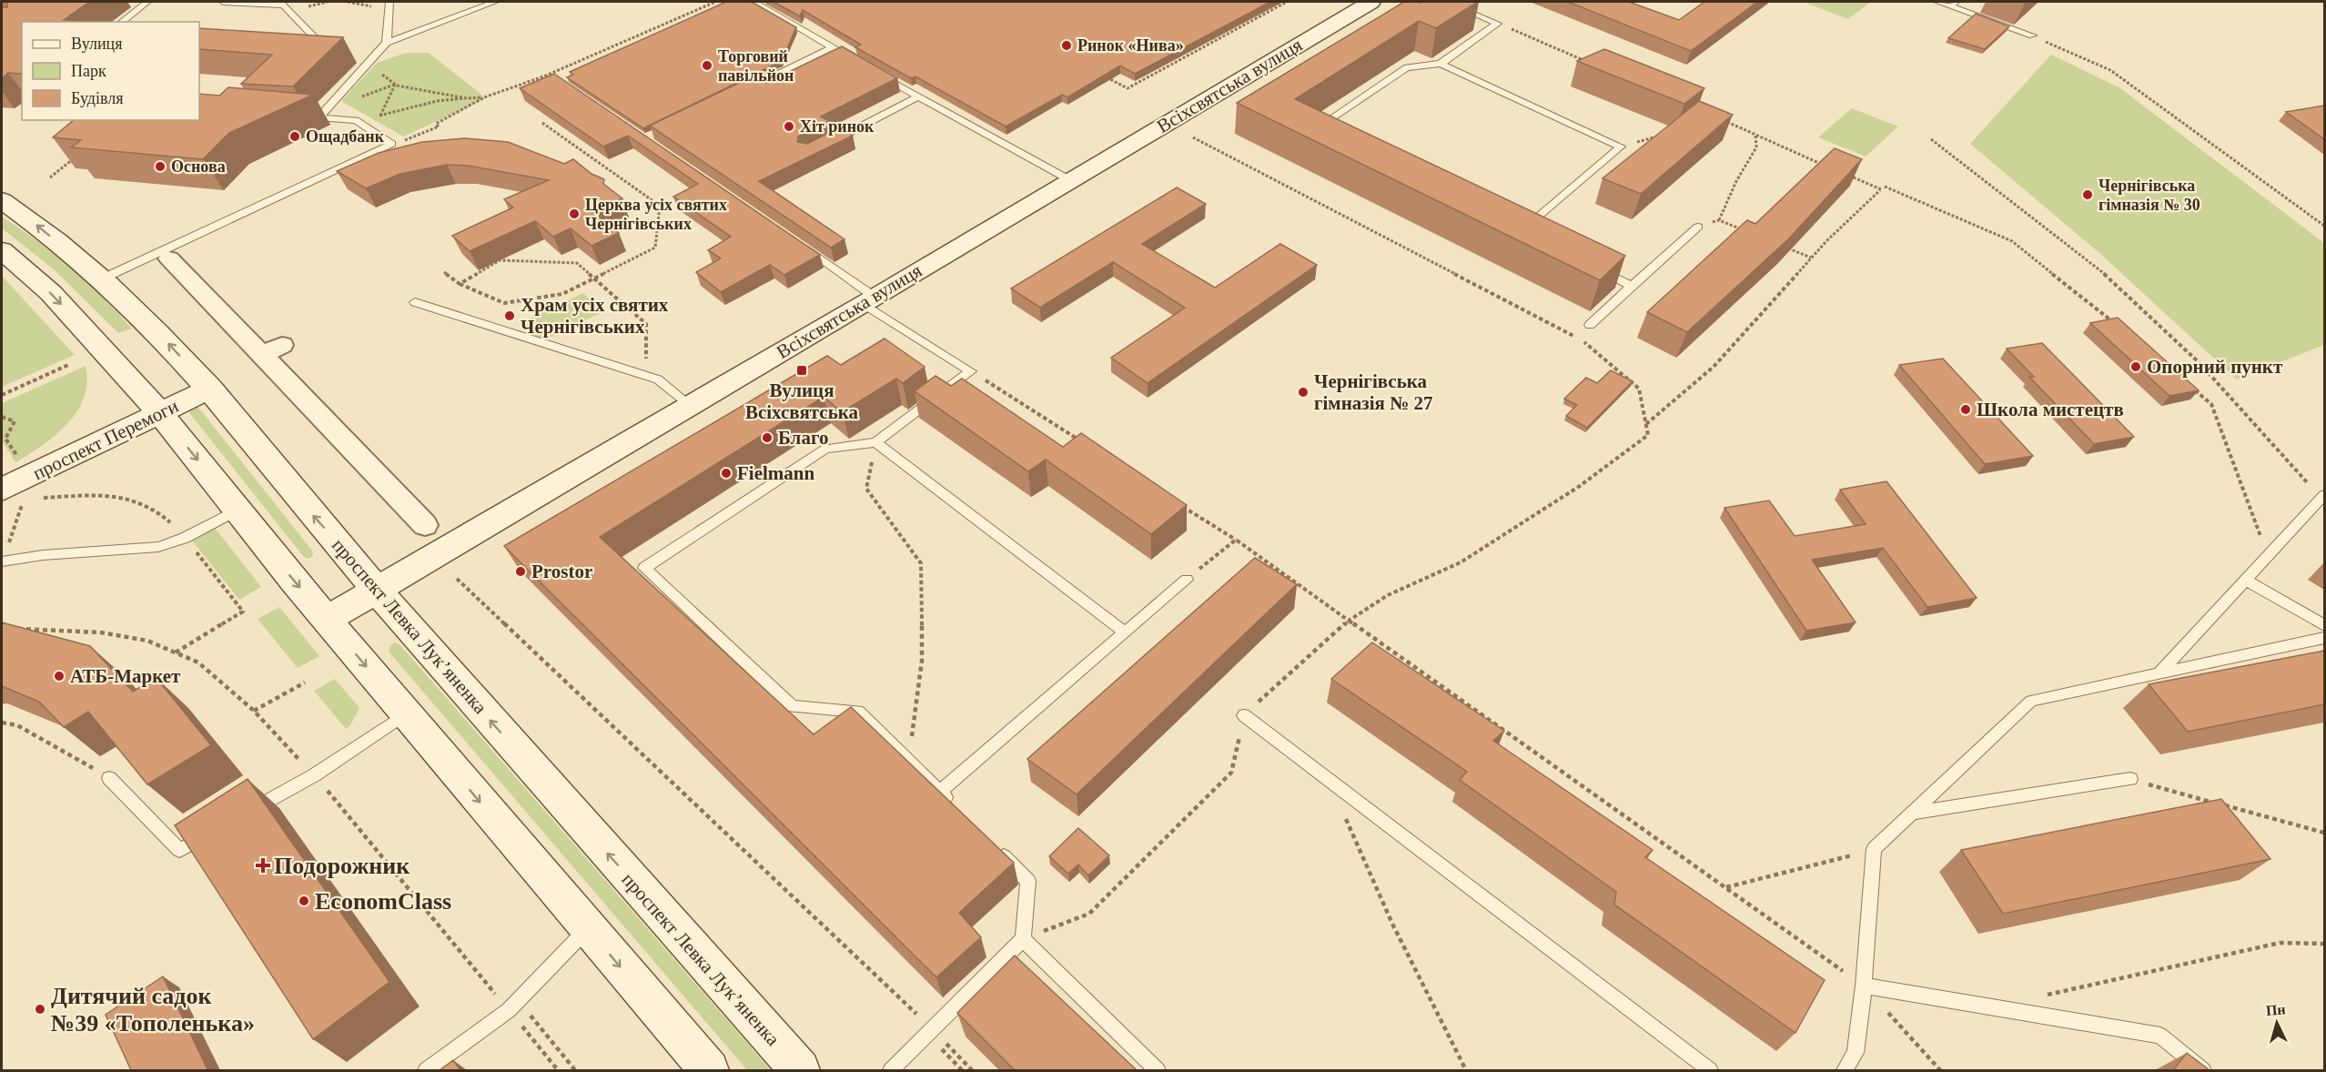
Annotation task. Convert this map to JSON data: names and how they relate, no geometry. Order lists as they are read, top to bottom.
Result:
{
  "streets": {
    "main road": ["Всіхсвятська вулиця", "проспект Перемоги", "проспект Левка Лукʼяненка"]
  },
  "crossings": [
    ["Всіхсвятська вулиця", "проспект Левка Лукʼяненка"],
    ["проспект Перемоги", "проспект Левка Лукʼяненка"]
  ],
  "places": {
    "other": [
      "Ринок «Нива»",
      "Торговий павільйон",
      "Хіт ринок",
      "Ощадбанк",
      "Основа",
      "Чернігівська гімназія № 30",
      "Церква усіх святих Чернігівських",
      "Храм усіх святих Чернігівських",
      "Опорний пункт",
      "Чернігівська гімназія № 27",
      "Школа мистецтв",
      "Благо",
      "Fielmann",
      "Prostor",
      "АТБ-Маркет",
      "EconomClass",
      "Дитячий садок №39 «Тополенька»"
    ],
    "transit": ["Вулиця Всіхсвятська"],
    "health": ["Подорожник"]
  },
  "legend": ["Вулиця", "Парк", "Будівля"],
  "north": "top"
}
